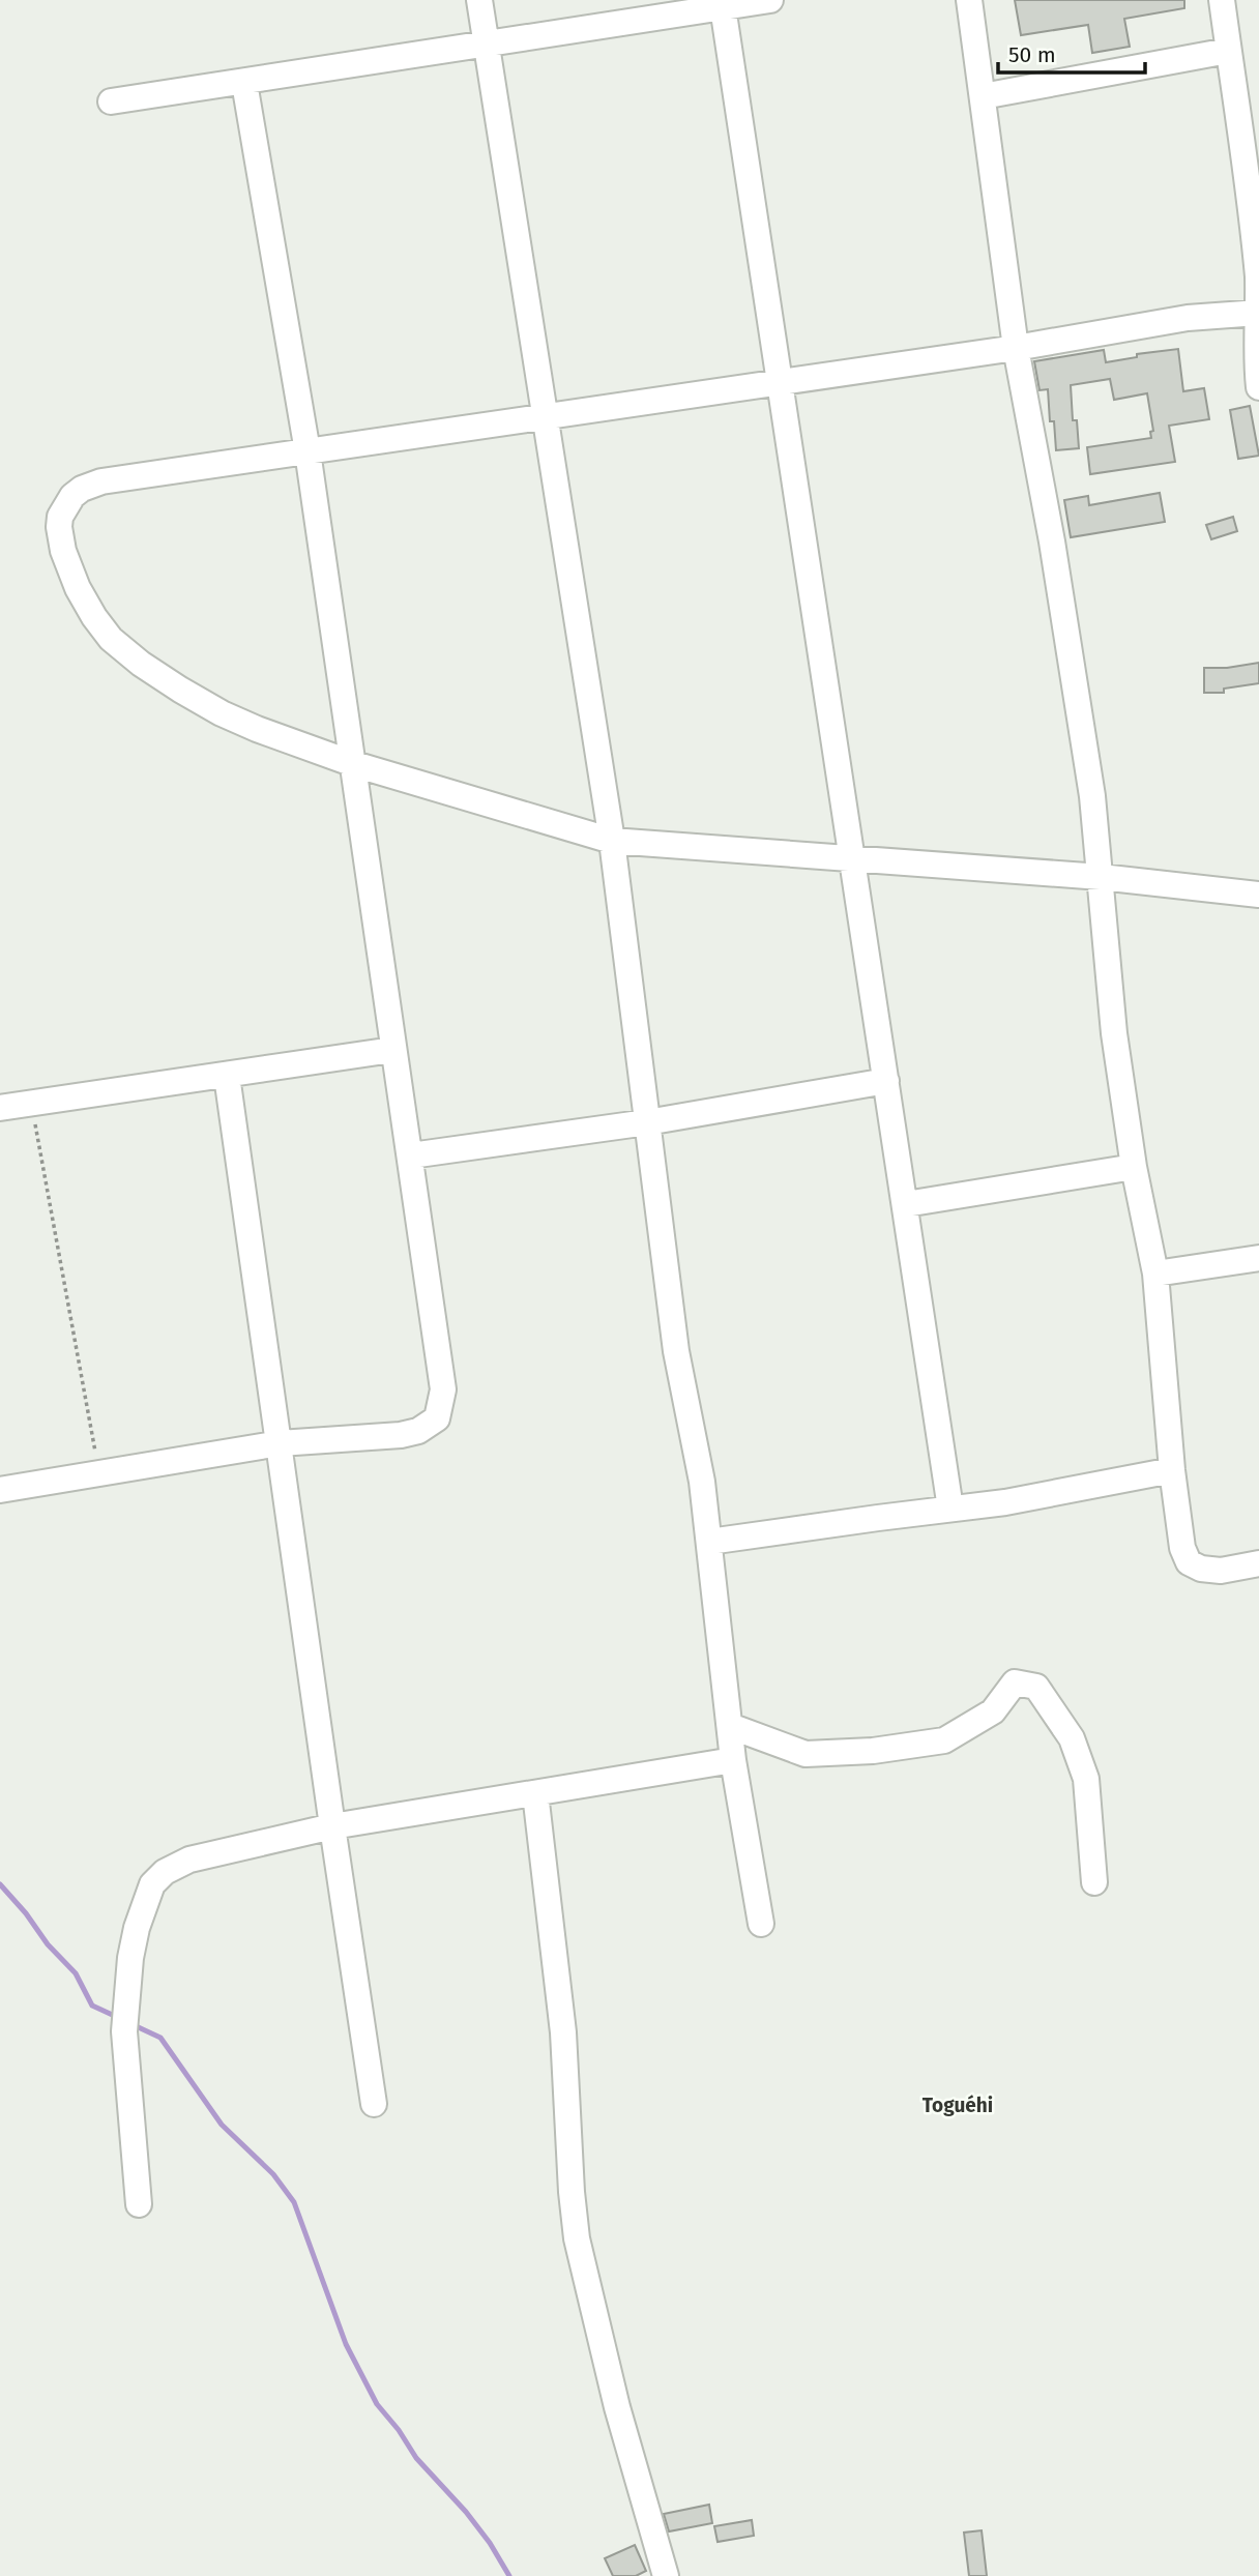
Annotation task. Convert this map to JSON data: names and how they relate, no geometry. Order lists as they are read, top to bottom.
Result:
{
  "districts": ["Toguéhi"],
  "scale_bar": "50 m"
}
